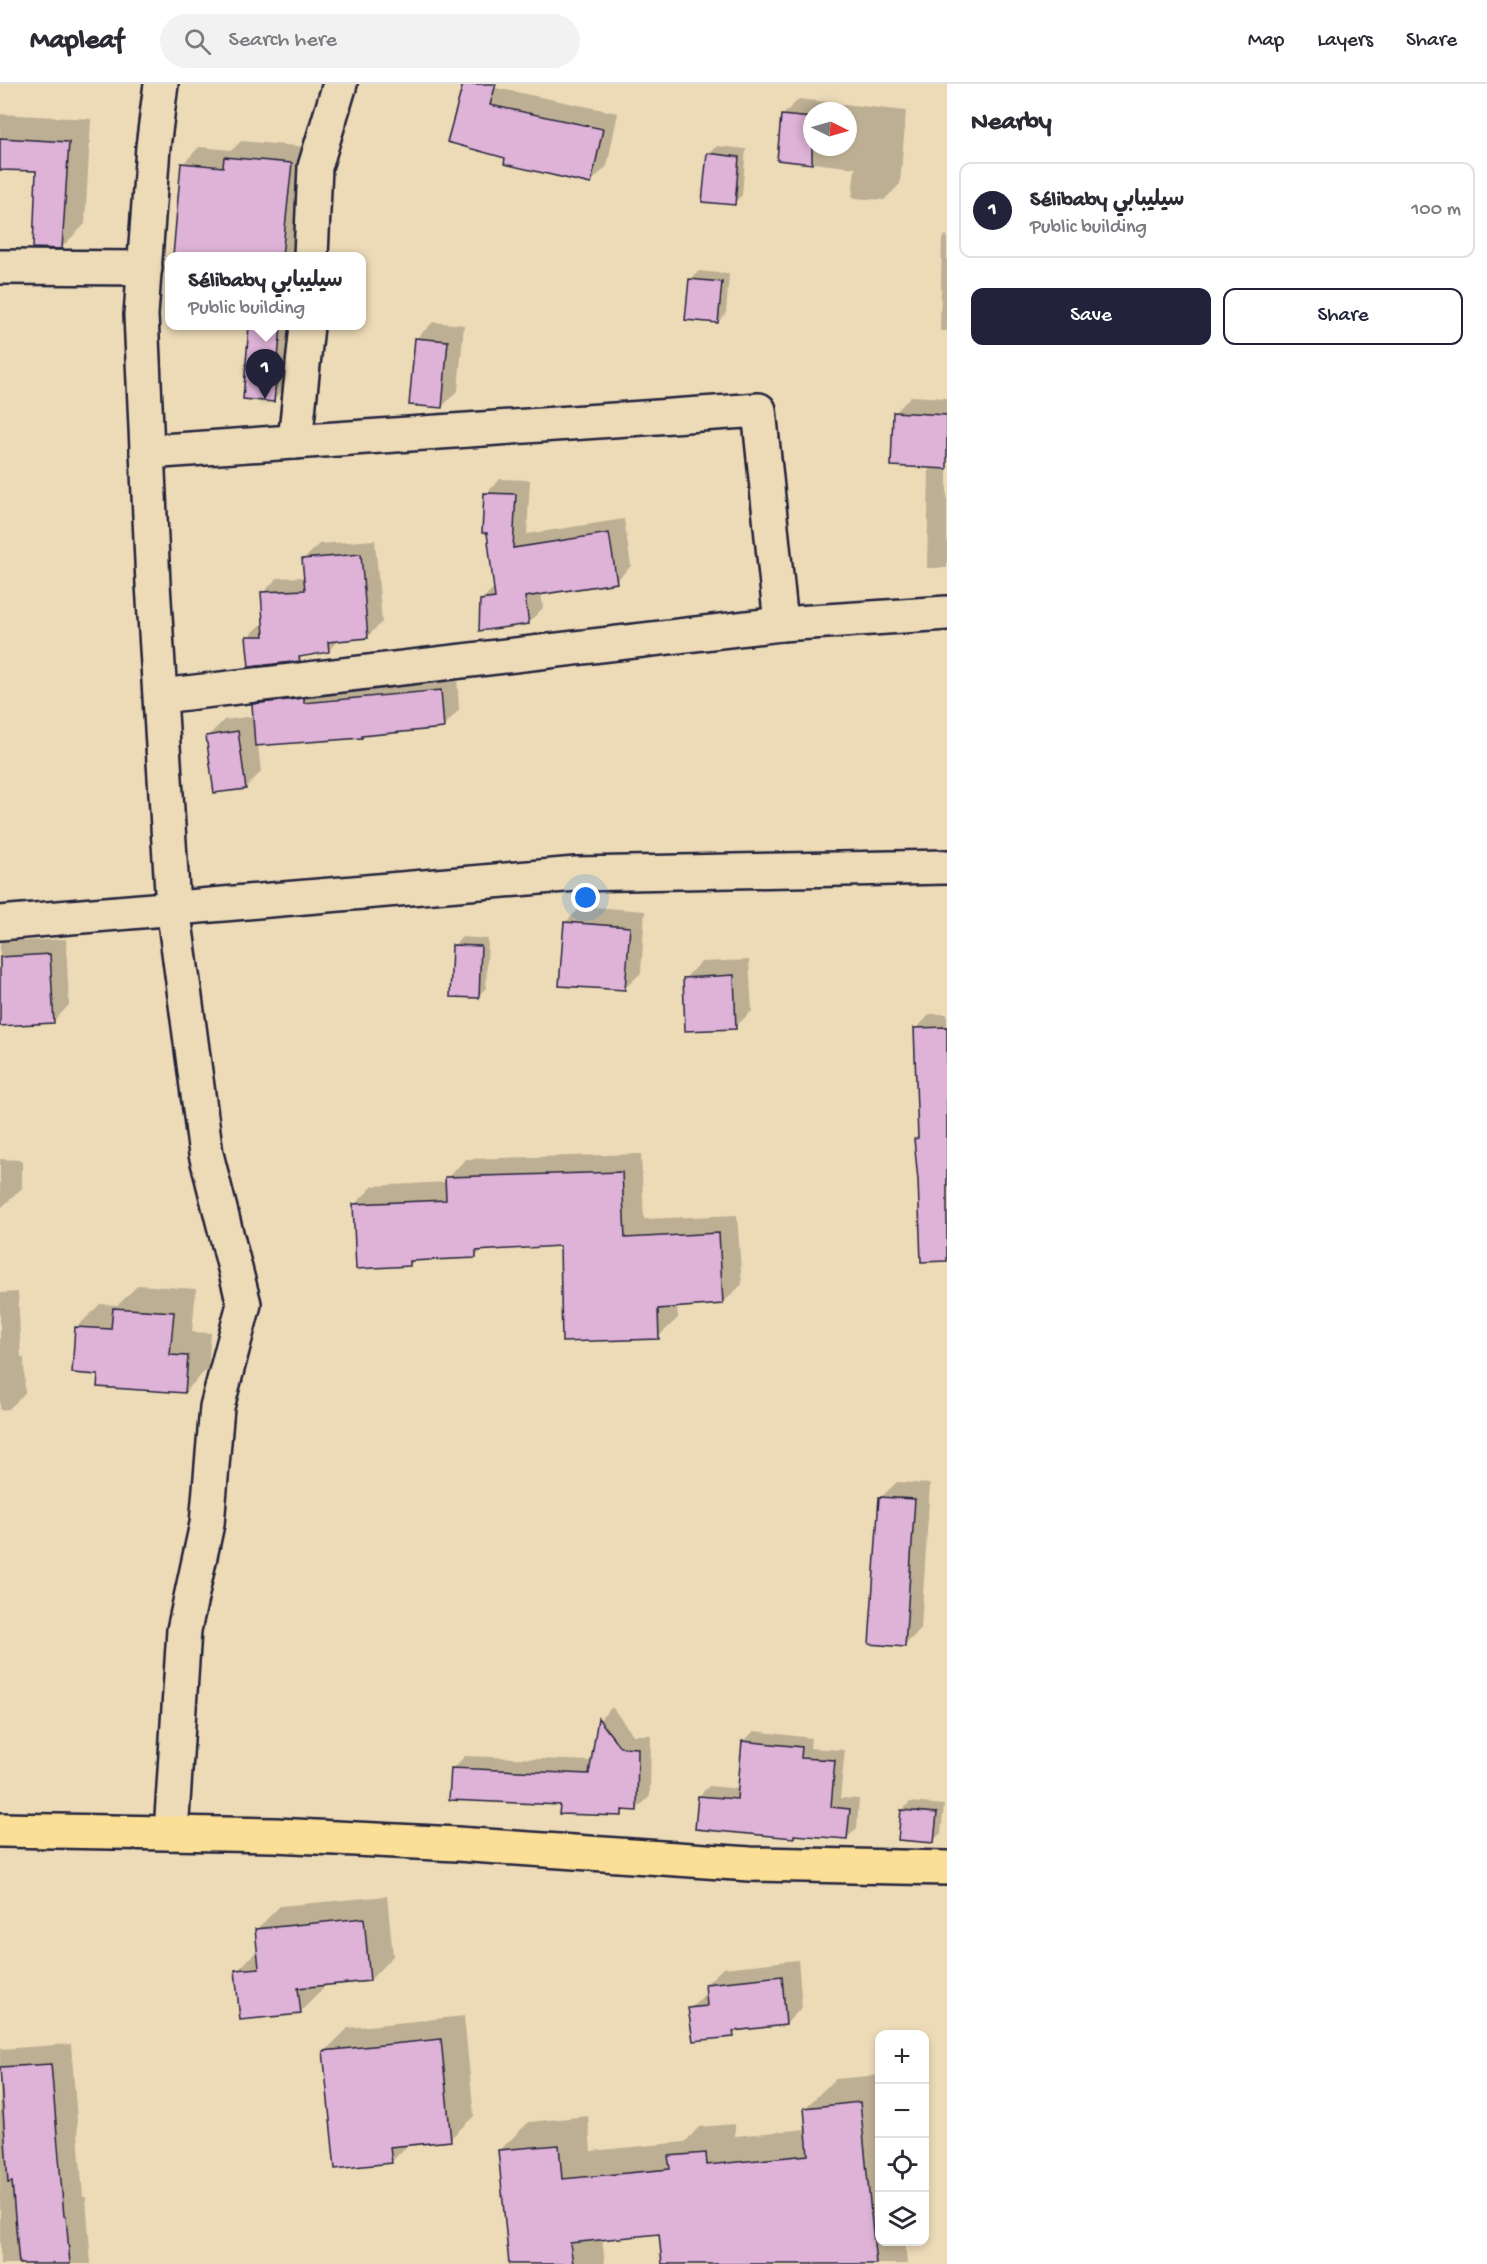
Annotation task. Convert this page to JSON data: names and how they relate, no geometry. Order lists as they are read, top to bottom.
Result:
{
  "north": "right",
  "page": {
    "header": "Mapleaf",
    "search": "Search here",
    "nav": ["Map", "Layers", "Share"],
    "heading": "Nearby",
    "list": [
      {
        "mark": "1",
        "name": "Sélibaby سيليبابي",
        "note": "Public building",
        "value": "100 m"
      }
    ],
    "popup": ["Sélibaby سيليبابي", "Public building"],
    "buttons": ["Save", "Share"],
    "pins": "1",
    "map_buttons": ["+", "−"]
  }
}
